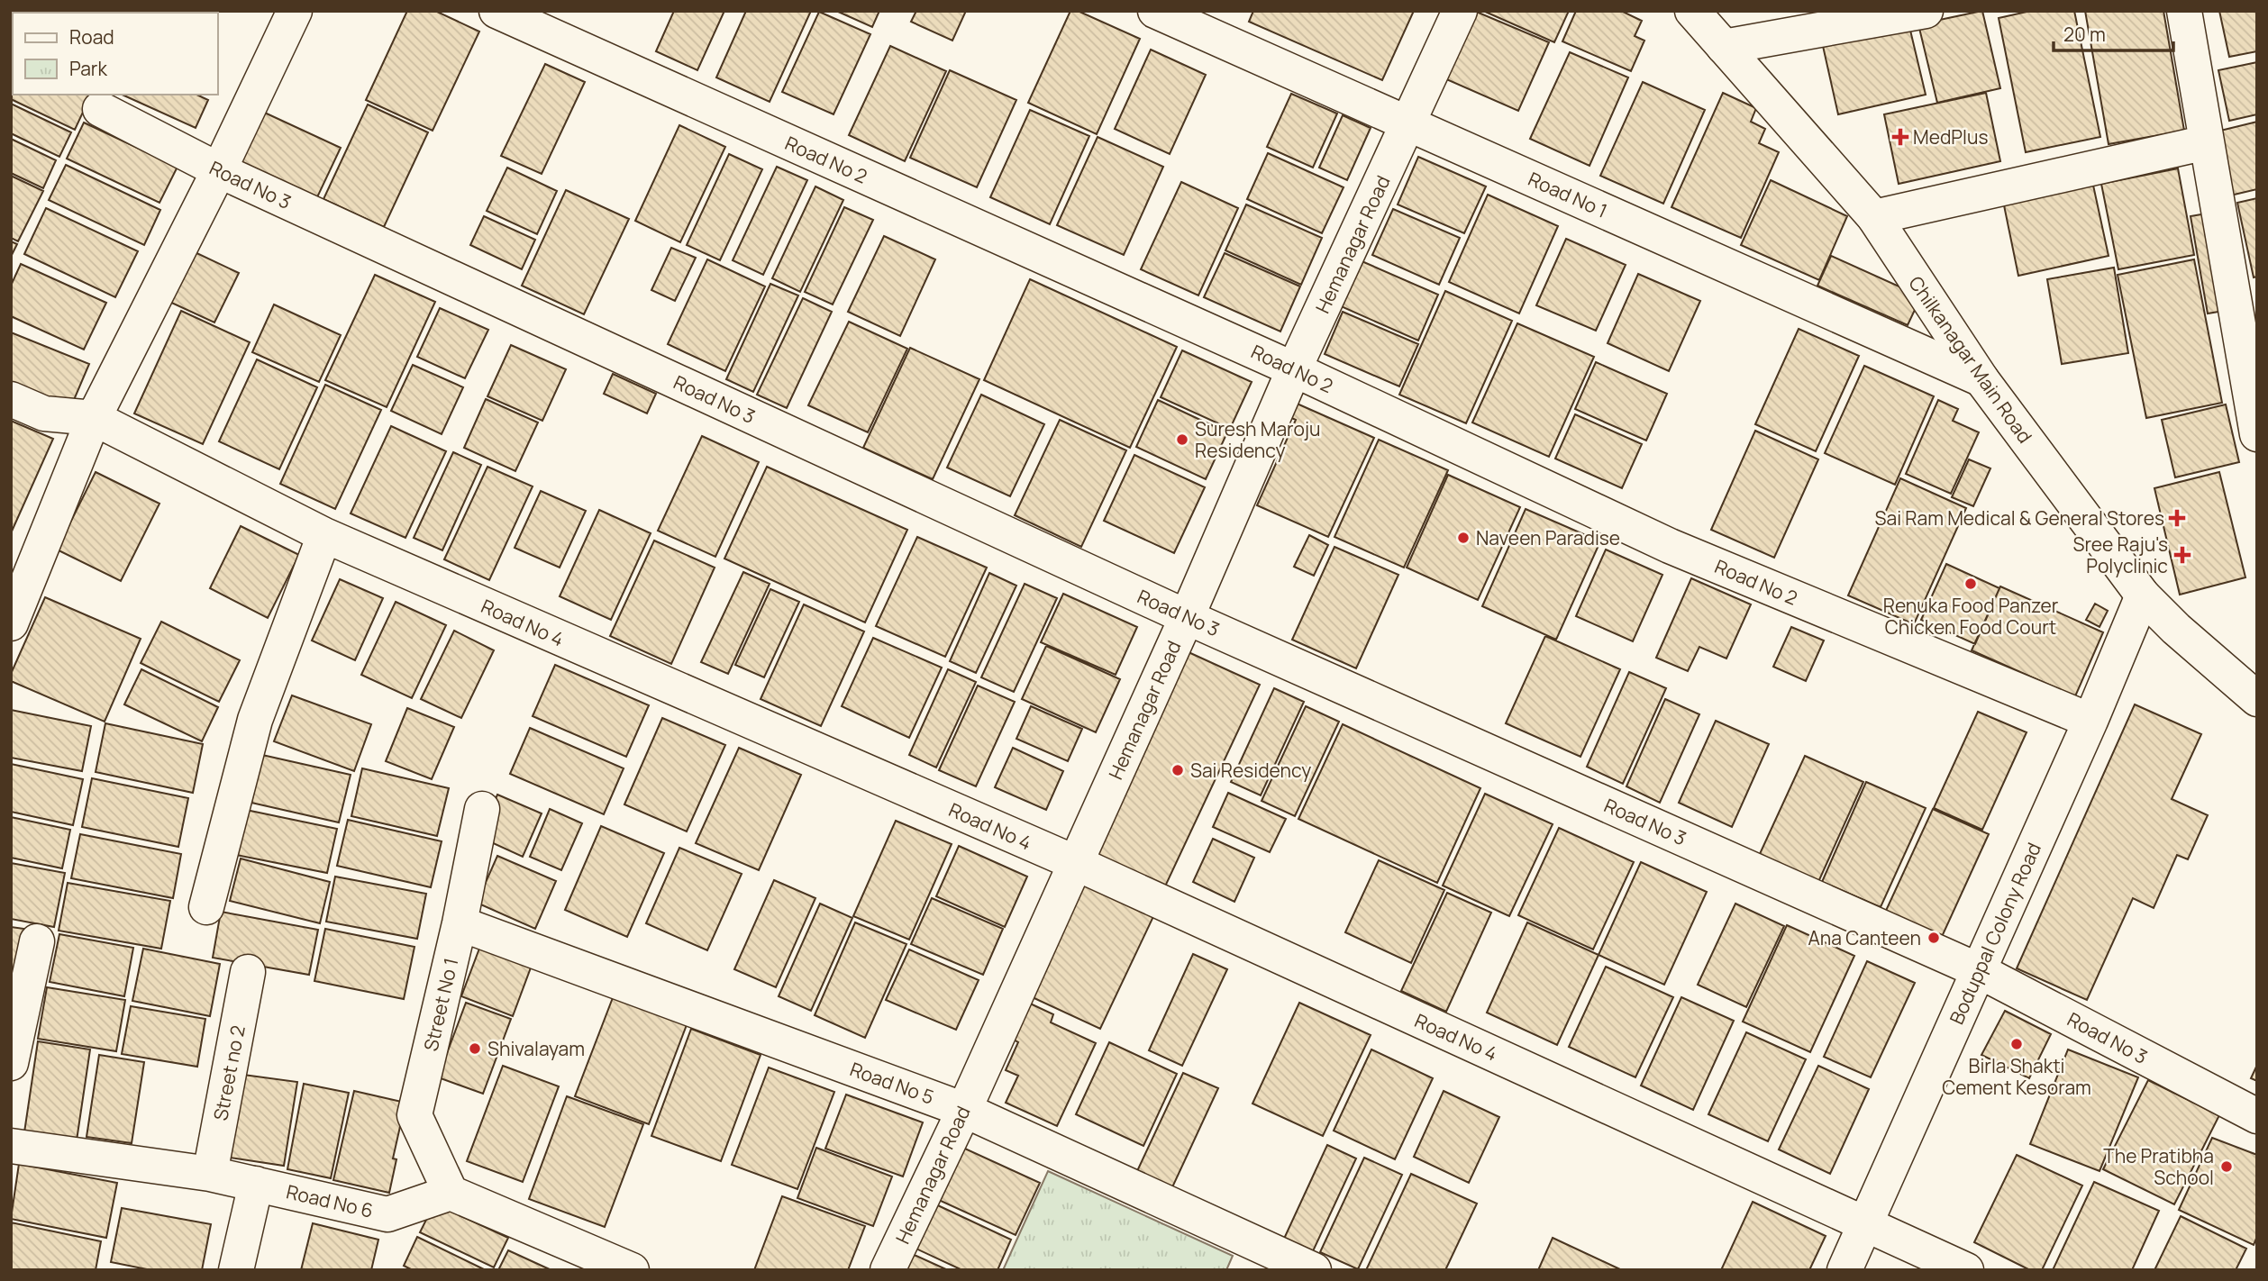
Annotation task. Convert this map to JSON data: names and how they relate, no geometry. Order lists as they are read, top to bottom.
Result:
{
  "streets": {
    "street": [
      "Road No 2",
      "Road No 3",
      "Road No 1",
      "Hemanagar Road",
      "Chilkanagar Main Road",
      "Road No 4",
      "Boduppal Colony Road",
      "Street No 1",
      "Street no 2",
      "Road No 5",
      "Road No 6"
    ]
  },
  "crossings": [
    ["Road No 2", "Hemanagar Road"],
    ["Road No 2", "Boduppal Colony Road"],
    ["Road No 3", "Hemanagar Road"],
    ["Road No 3", "Boduppal Colony Road"],
    ["Road No 1", "Hemanagar Road"],
    ["Road No 1", "Chilkanagar Main Road"],
    ["Hemanagar Road", "Road No 4"],
    ["Hemanagar Road", "Road No 5"],
    ["Chilkanagar Main Road", "Boduppal Colony Road"],
    ["Road No 4", "Boduppal Colony Road"],
    ["Street No 1", "Road No 5"],
    ["Street No 1", "Road No 6"],
    ["Street no 2", "Road No 6"]
  ],
  "places": {
    "health": ["MedPlus", "Sai Ram Medical & General Stores", "Sree Raju's Polyclinic"],
    "other": [
      "Suresh Maroju Residency",
      "Naveen Paradise",
      "Renuka Food Panzer Chicken Food Court",
      "Sai Residency",
      "Ana Canteen",
      "Birla Shakti Cement Kesoram",
      "Shivalayam",
      "The Pratibha School"
    ]
  },
  "legend": ["Road", "Park"],
  "scale_bar": "20 m"
}
